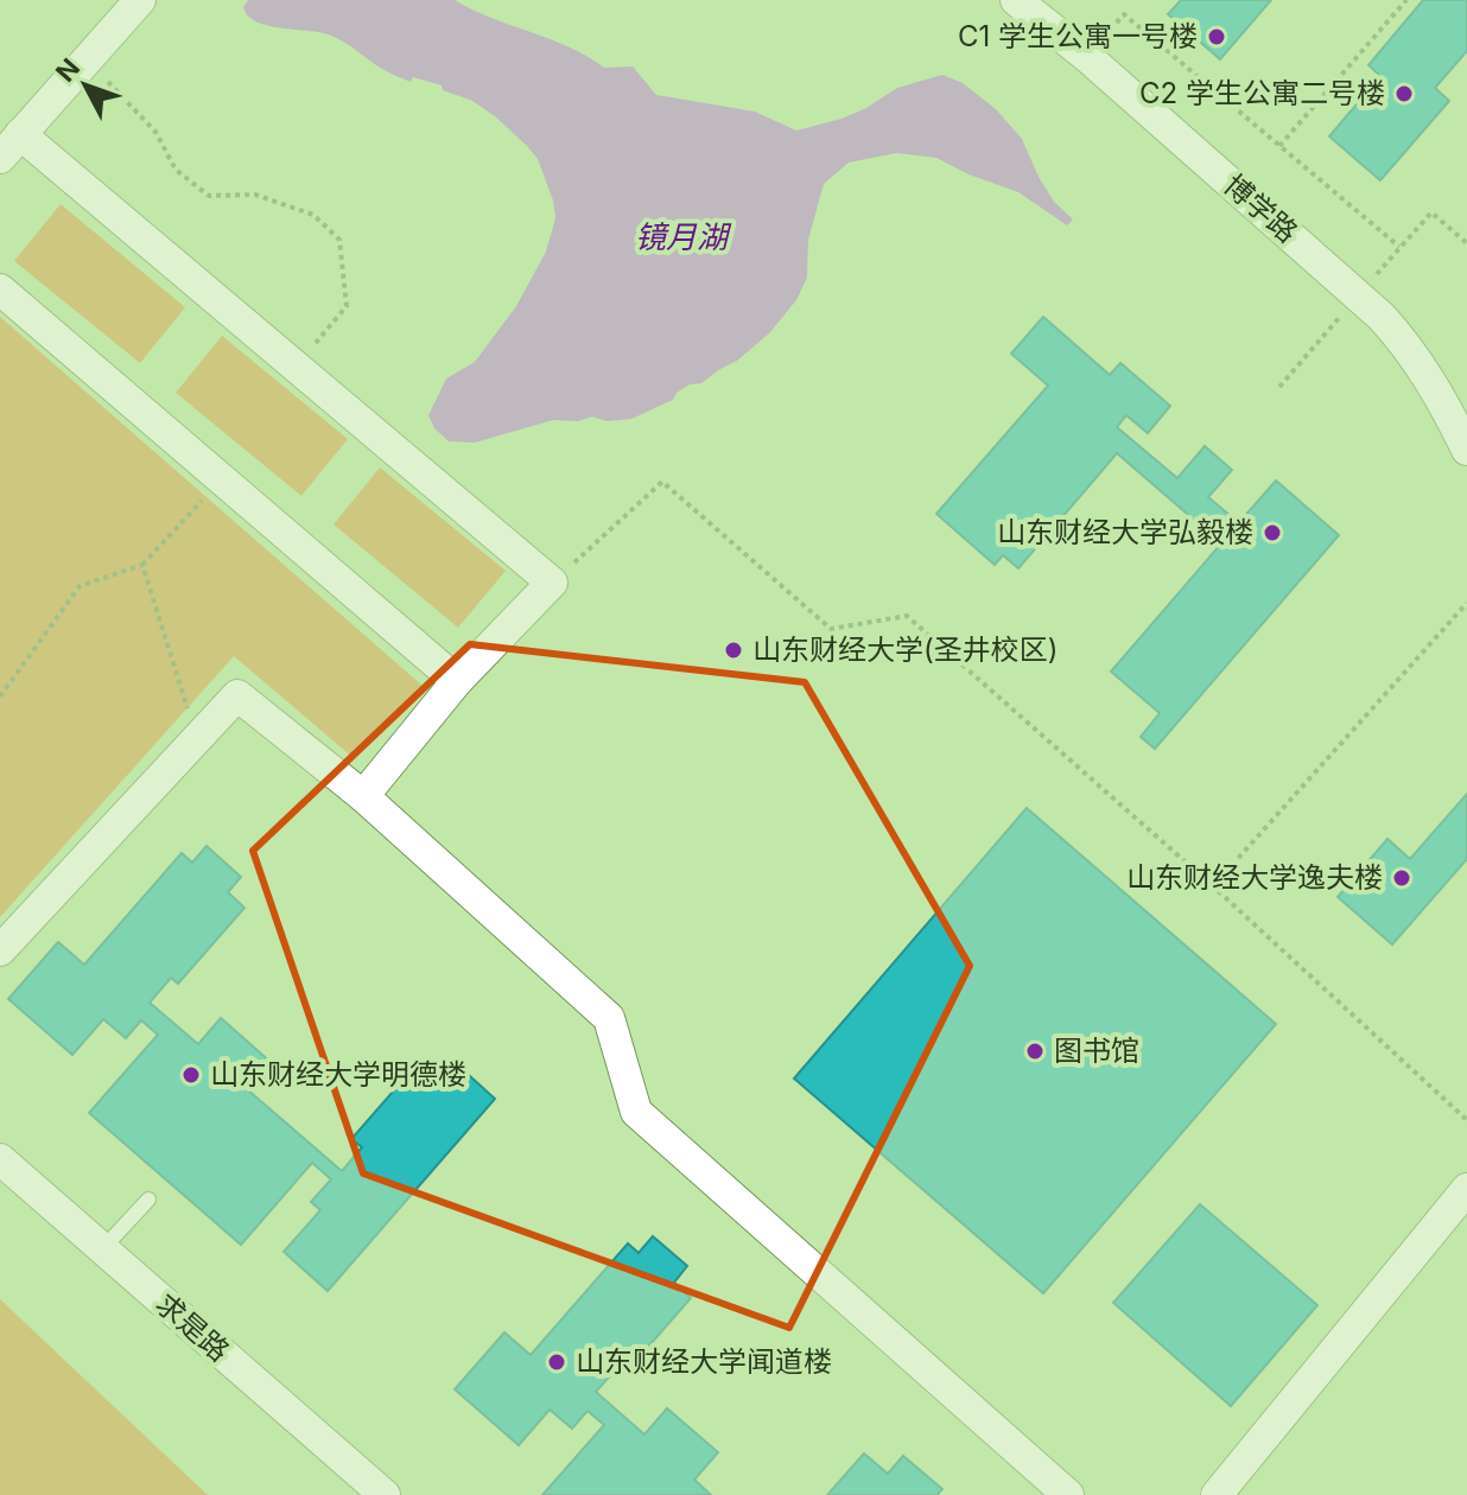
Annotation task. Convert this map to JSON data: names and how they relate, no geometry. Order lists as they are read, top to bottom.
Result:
{
  "streets": {
    "street": ["博学路", "求是路"]
  },
  "water": ["镜月湖"],
  "places": [
    "C1 学生公寓一号楼",
    "C2 学生公寓二号楼",
    "山东财经大学弘毅楼",
    "山东财经大学(圣井校区)",
    "山东财经大学逸夫楼",
    "图书馆",
    "山东财经大学明德楼",
    "山东财经大学闻道楼"
  ],
  "north": "top left"
}
